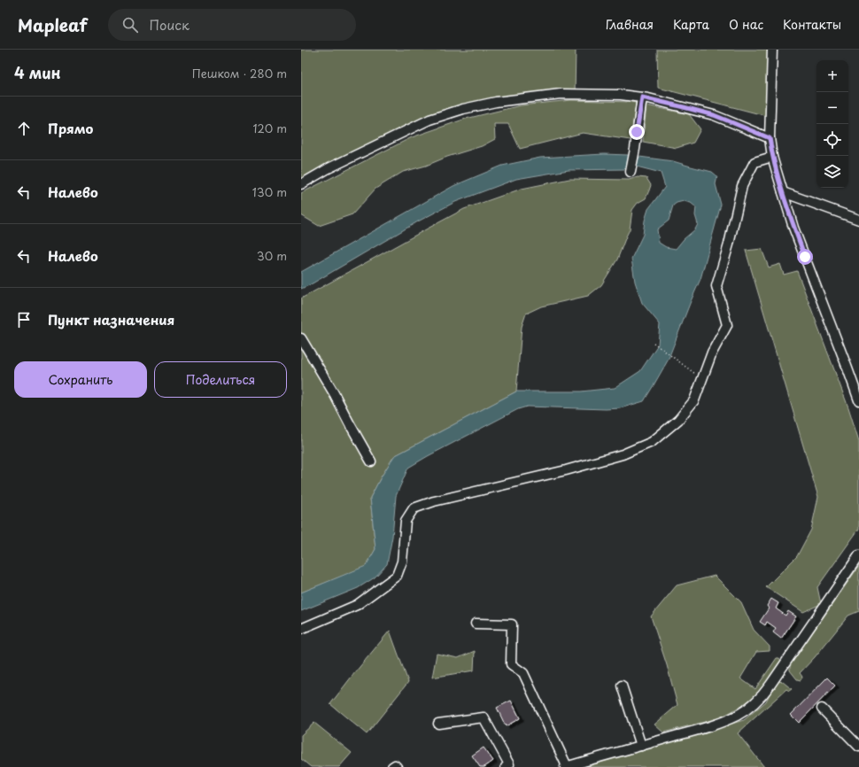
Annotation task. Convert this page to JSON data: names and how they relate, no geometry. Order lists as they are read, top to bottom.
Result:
{
  "page": {
    "header": "Mapleaf",
    "search": "Поиск",
    "nav": [
      "Главная",
      "Карта",
      "О нас",
      "Контакты"
    ],
    "heading": ["4 мин", "Пешком · 280 m"],
    "map_buttons": ["+", "−"],
    "list": [
      ["Прямо", "120 m"],
      ["Налево", "130 m"],
      ["Налево", "30 m"],
      "Пункт назначения"
    ],
    "buttons": ["Сохранить", "Поделиться"]
  }
}
